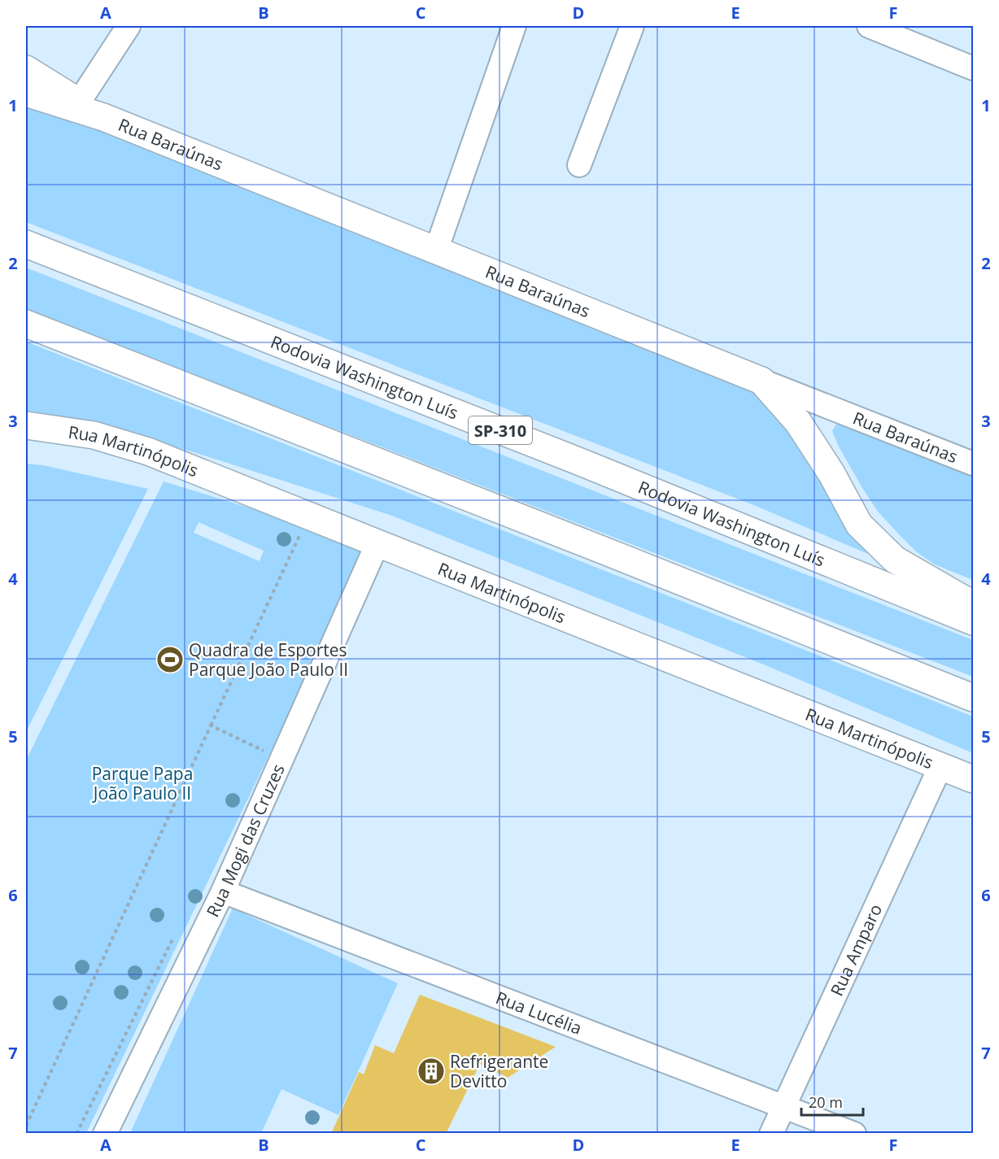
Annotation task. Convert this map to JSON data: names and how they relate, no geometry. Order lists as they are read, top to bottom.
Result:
{
  "streets": {
    "main road": [
      "Rua Baraúnas",
      "Rodovia Washington Luís",
      "SP-310",
      "Rua Martinópolis"
    ],
    "street": ["Rua Mogi das Cruzes", "Rua Amparo", "Rua Lucélia"]
  },
  "crossings": [
    ["Rua Martinópolis", "Rua Mogi das Cruzes"],
    ["Rua Martinópolis", "Rua Amparo"],
    ["Rua Mogi das Cruzes", "Rua Lucélia"],
    ["Rua Amparo", "Rua Lucélia"]
  ],
  "parks": ["Parque Papa João Paulo II"],
  "places": {
    "sports": ["Quadra de Esportes Parque João Paulo II"],
    "building": ["Refrigerante Devitto"]
  },
  "scale_bar": "20 m",
  "grid": {
    "columns": [
      "A",
      "B",
      "C",
      "D",
      "E",
      "F"
    ],
    "rows": [
      "1",
      "2",
      "3",
      "4",
      "5",
      "6",
      "7"
    ]
  }
}
